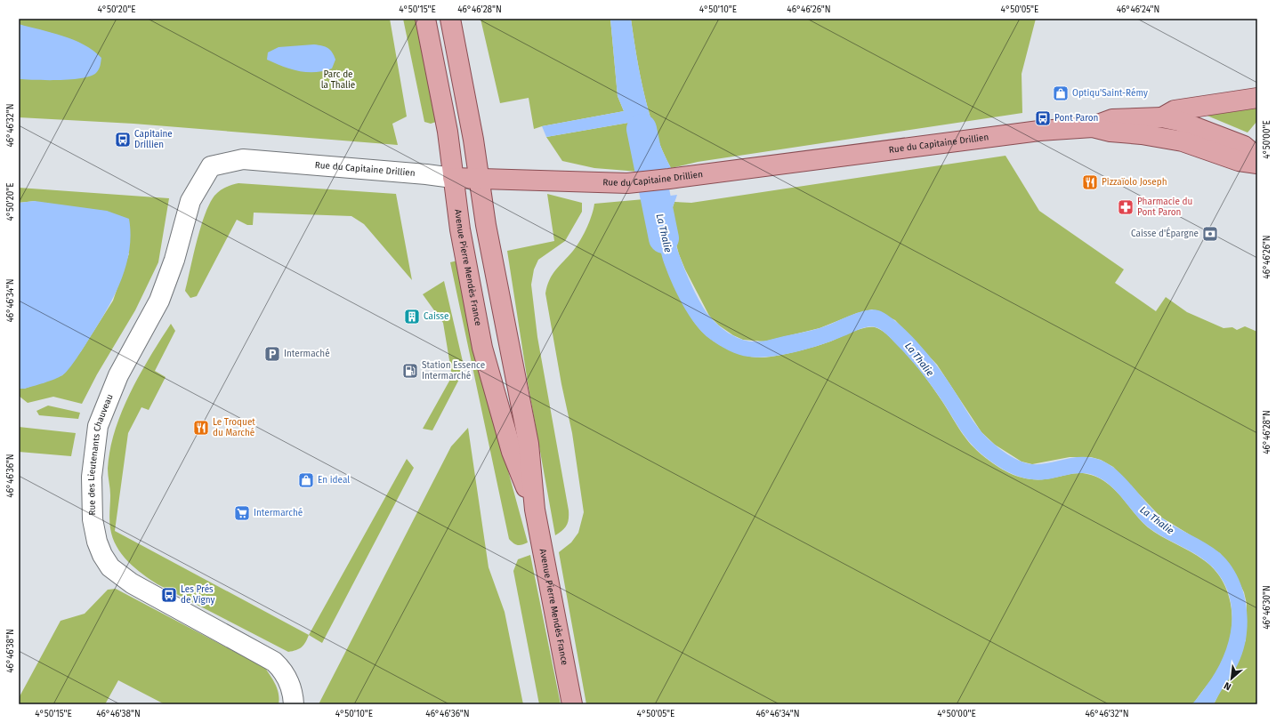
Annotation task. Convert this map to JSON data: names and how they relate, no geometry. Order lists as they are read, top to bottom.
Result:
{
  "streets": {
    "main road": ["Rue du Capitaine Drillien", "Avenue Pierre Mendès France"],
    "street": ["Rue des Lieutenants Chauveau"]
  },
  "crossings": [
    ["Rue du Capitaine Drillien", "Avenue Pierre Mendès France"],
    ["Rue du Capitaine Drillien", "Rue des Lieutenants Chauveau"]
  ],
  "water": ["La Thalie"],
  "parks": ["Parc de la Thalie"],
  "places": {
    "shop": ["Optiqu'Saint-Rémy", "En ideal"],
    "bus stop": ["Pont Paron", "Capitaine Drillien", "Les Prés de Vigny"],
    "restaurant": ["Pizzaïolo Joseph", "Le Troquet du Marché"],
    "pharmacy": ["Pharmacie du Pont Paron"],
    "bank": ["Caisse d'Épargne"],
    "building": ["Caisse"],
    "parking": ["Intermaché"],
    "fuel station": ["Station Essence Intermarché"],
    "supermarket": ["Intermarché"]
  },
  "north": "bottom left",
  "coordinates": [
    "4°50'20\"E",
    "4°50'15\"E",
    "46°46'28\"N",
    "4°50'10\"E",
    "46°46'26\"N",
    "4°50'05\"E",
    "46°46'24\"N",
    "46°46'32\"N",
    "4°50'00\"E",
    "46°46'34\"N",
    "46°46'36\"N",
    "46°46'30\"N",
    "46°46'38\"N"
  ]
}
